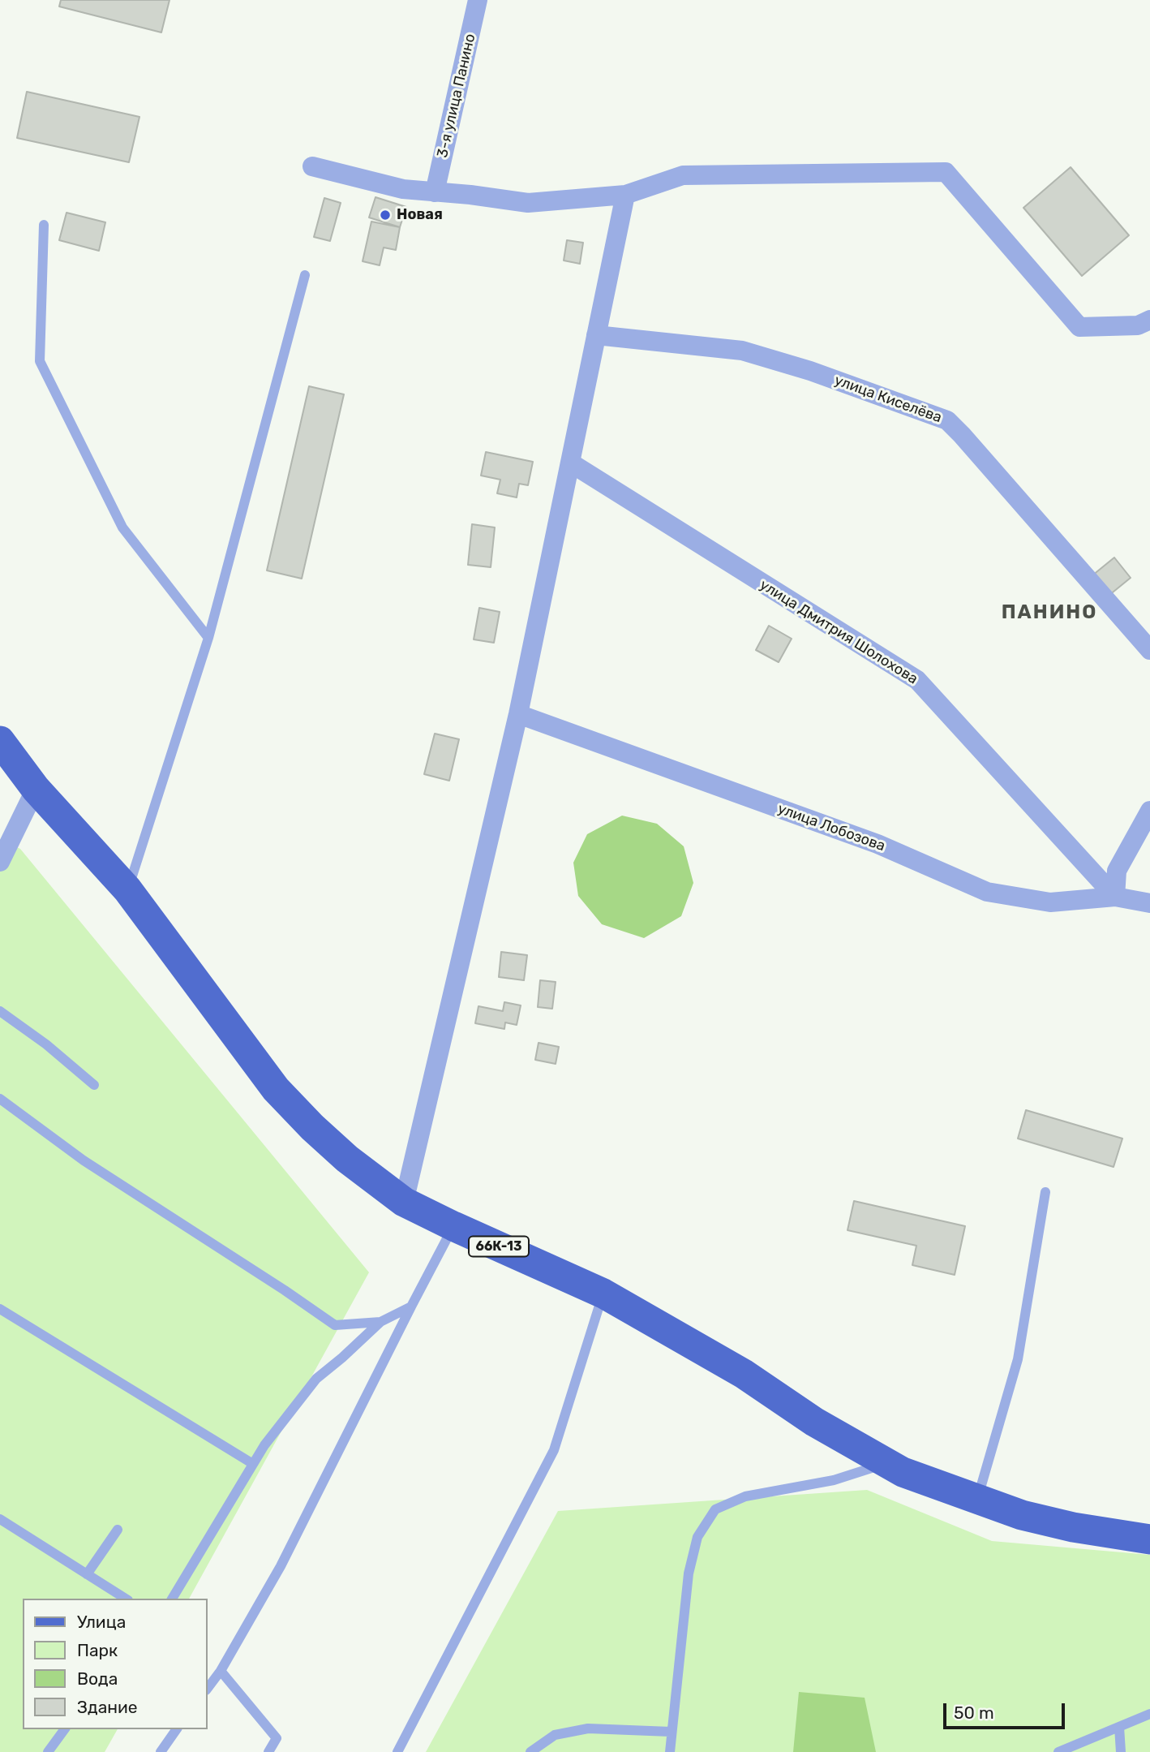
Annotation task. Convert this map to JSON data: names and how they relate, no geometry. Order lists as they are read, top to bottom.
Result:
{
  "streets": {
    "main road": ["66К-13"],
    "street": [
      "3-я улица Панино",
      "улица Киселёва",
      "улица Дмитрия Шолохова",
      "улица Лобозова"
    ]
  },
  "crossings": [
    ["улица Дмитрия Шолохова", "улица Лобозова"]
  ],
  "districts": ["ПАНИНО"],
  "places": ["Новая"],
  "legend": [
    "Улица",
    "Парк",
    "Вода",
    "Здание"
  ],
  "scale_bar": "50 m"
}
